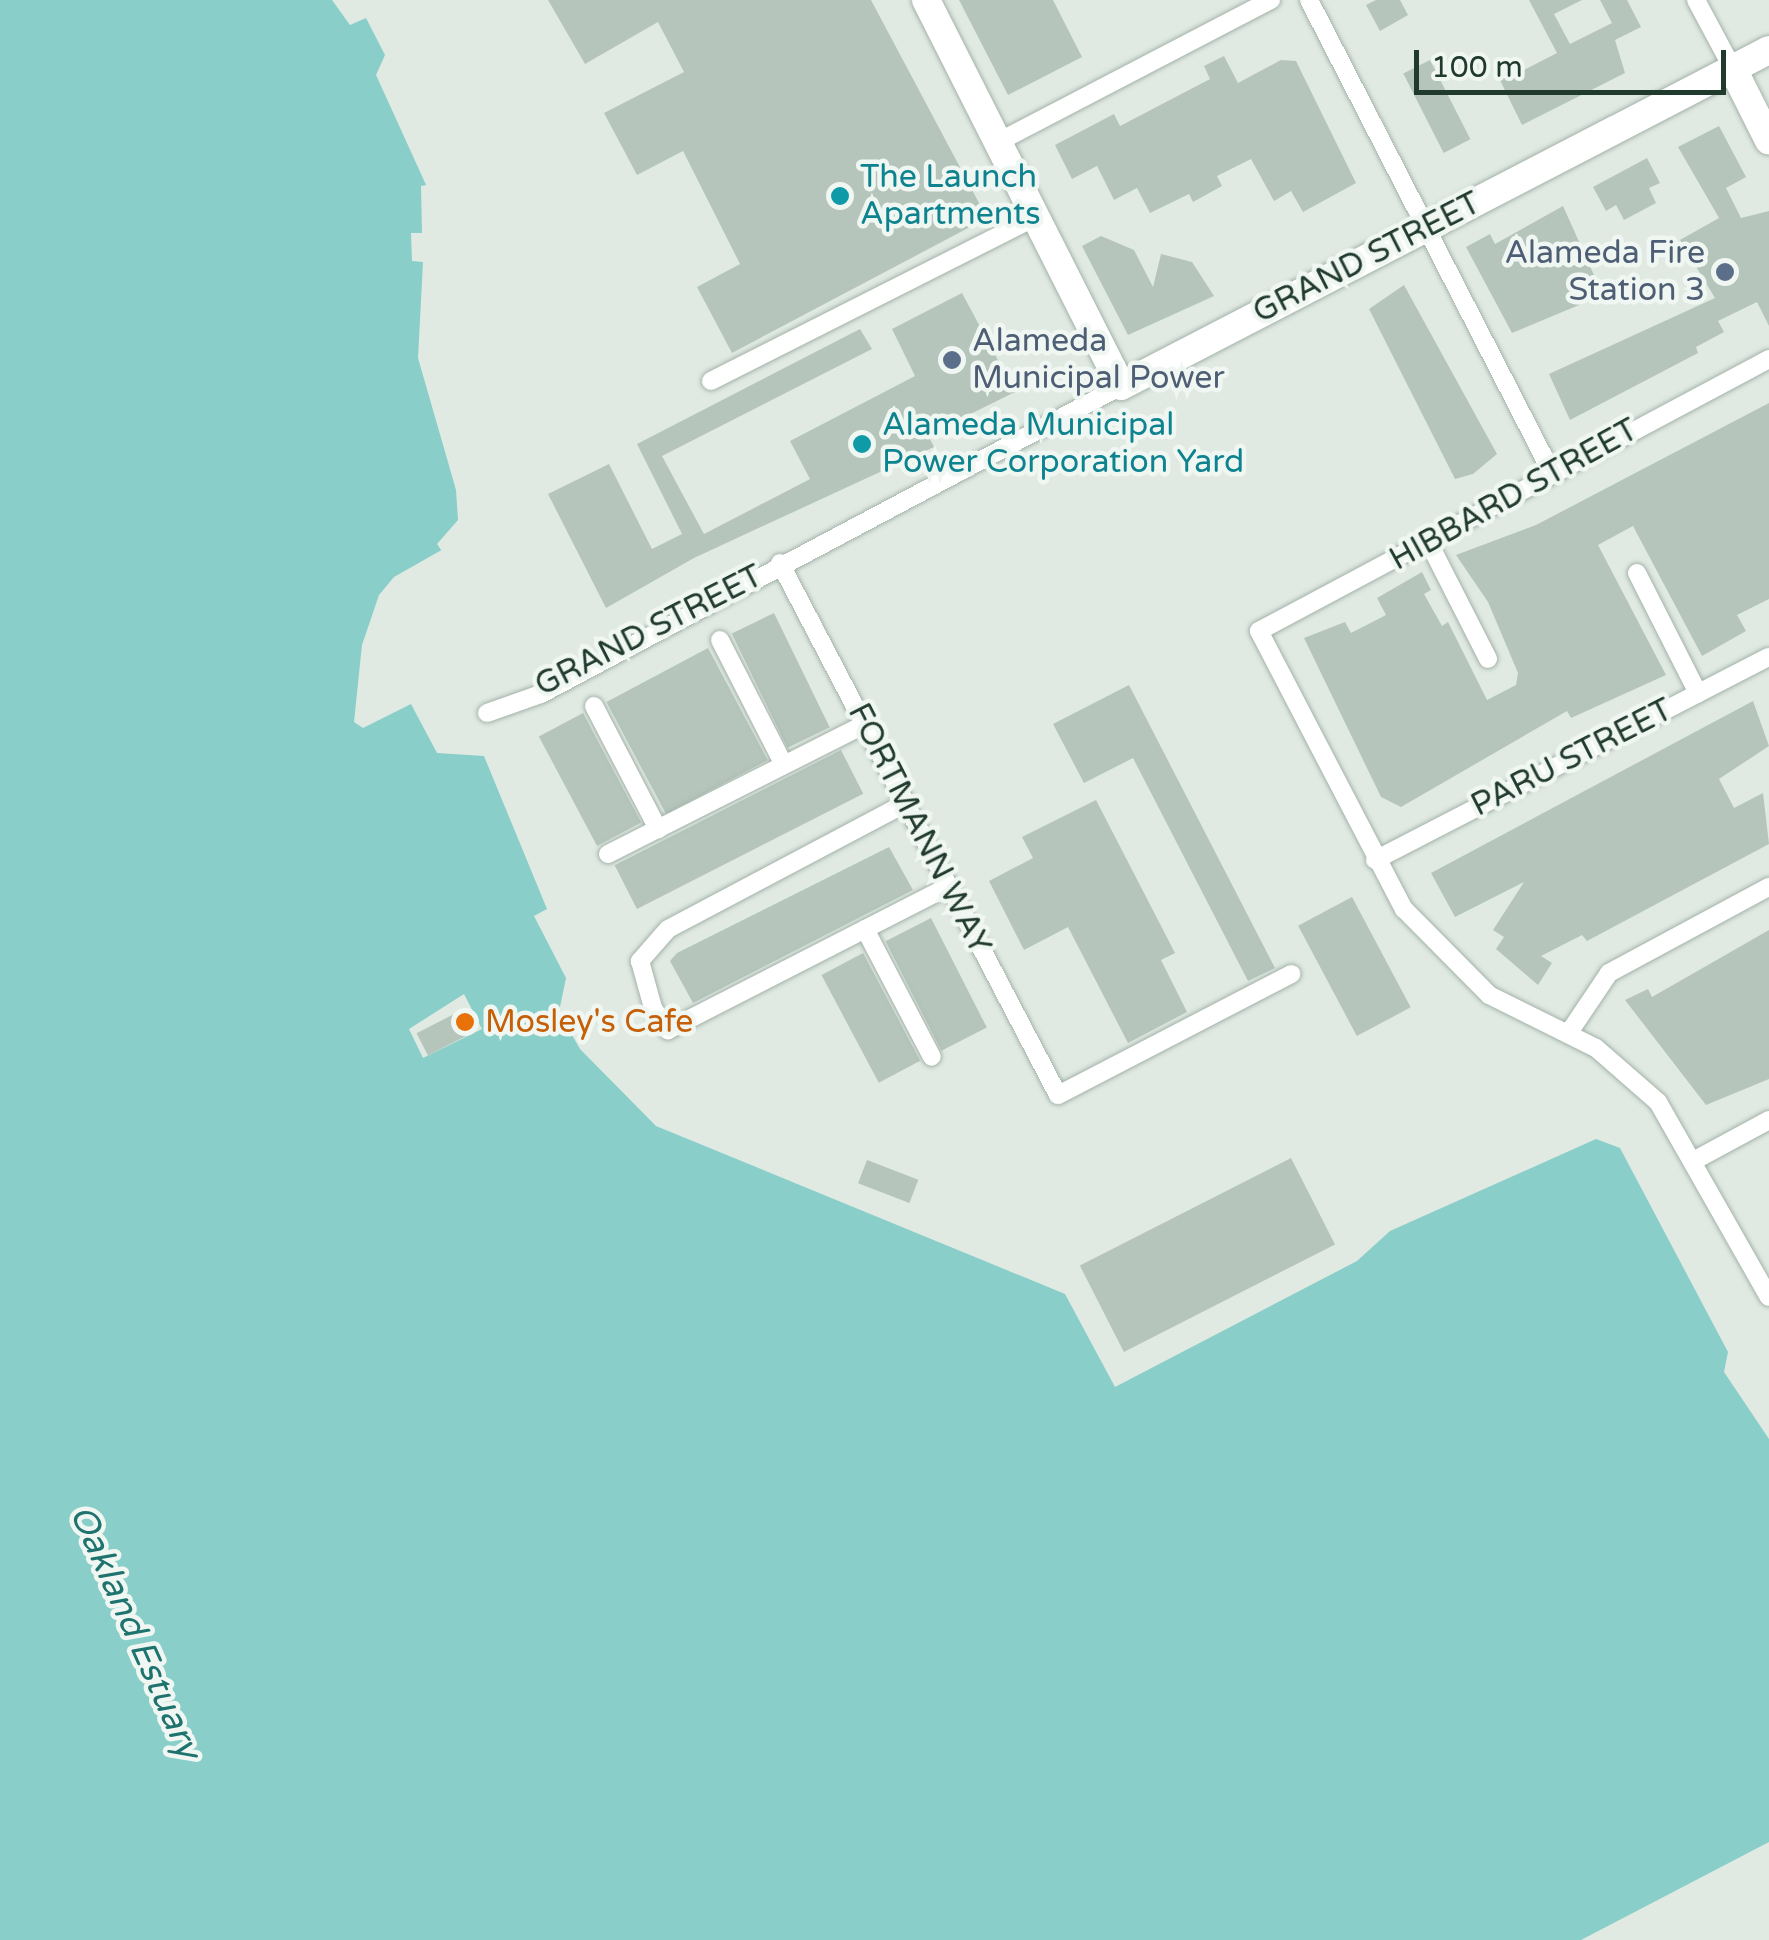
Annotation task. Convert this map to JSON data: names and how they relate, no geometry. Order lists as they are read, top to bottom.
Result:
{
  "streets": {
    "street": [
      "GRAND STREET",
      "HIBBARD STREET",
      "PARU STREET",
      "FORTMANN WAY"
    ]
  },
  "crossings": [
    ["GRAND STREET", "FORTMANN WAY"],
    ["HIBBARD STREET", "PARU STREET"]
  ],
  "water": ["Oakland Estuary"],
  "places": [
    "The Launch Apartments",
    "Alameda Fire Station 3",
    "Alameda Municipal Power",
    "Alameda Municipal Power Corporation Yard",
    "Mosley's Cafe"
  ],
  "scale_bar": "100 m"
}
